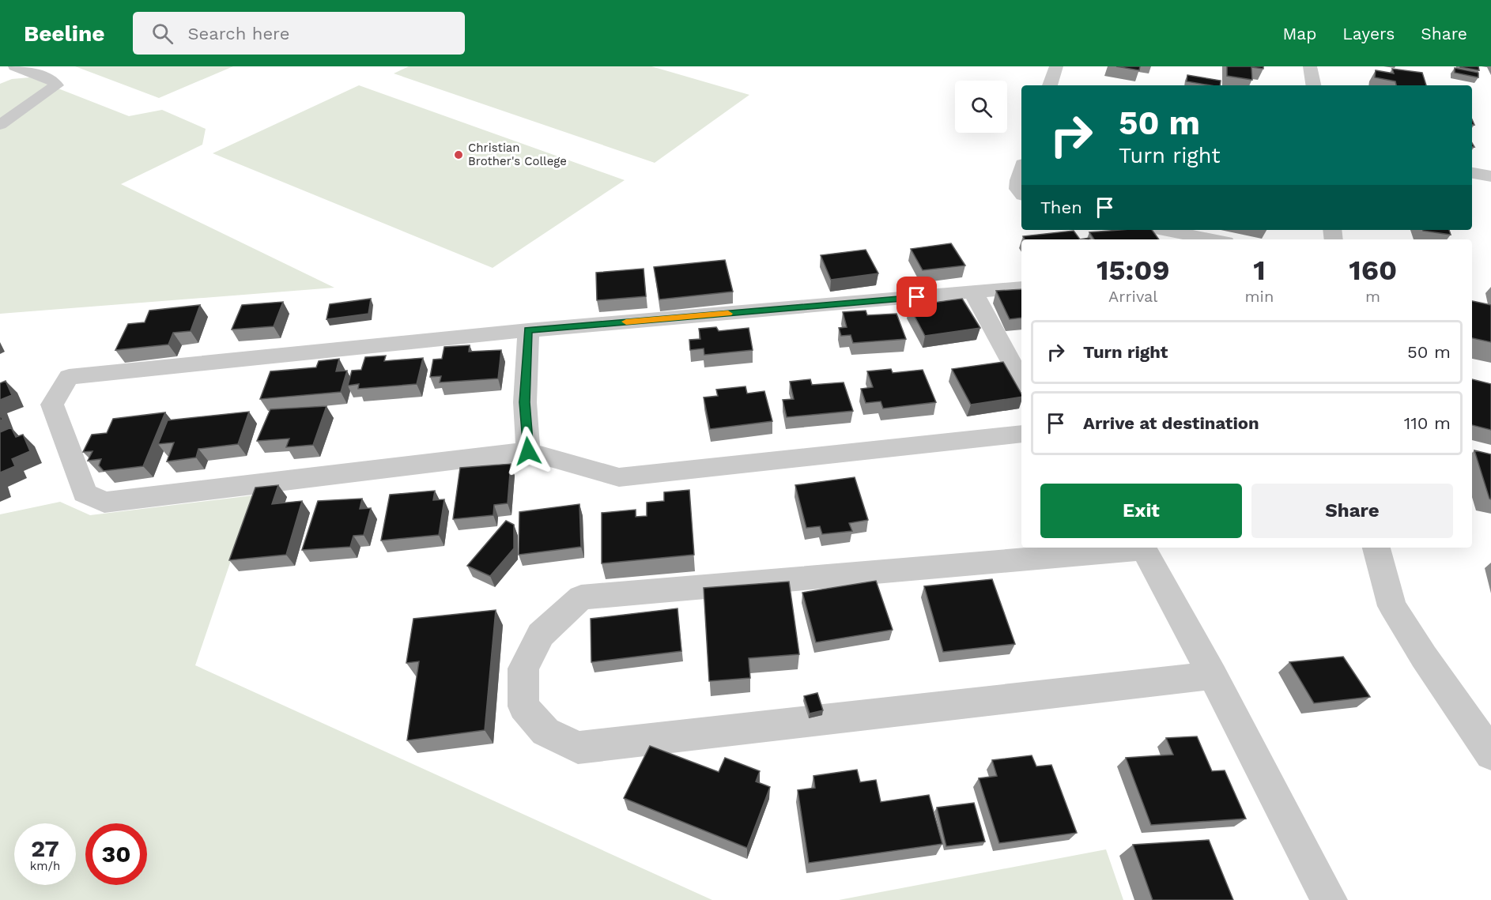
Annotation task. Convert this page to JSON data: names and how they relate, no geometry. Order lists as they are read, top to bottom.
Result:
{
  "places": ["Christian Brother's College"],
  "page": {
    "header": "Beeline",
    "search": "Search here",
    "nav": ["Map", "Layers", "Share"],
    "turn": ["50 m", "Turn right"],
    "then": "Then",
    "eta": [
      "15:09",
      "Arrival",
      "1",
      "min",
      "160",
      "m"
    ],
    "list": [
      {
        "name": "Turn right",
        "value": "50 m"
      },
      {
        "name": "Arrive at destination",
        "value": "110 m"
      }
    ],
    "buttons": ["Exit", "Share"],
    "speed": "27 km/h",
    "limit": "30"
  }
}
